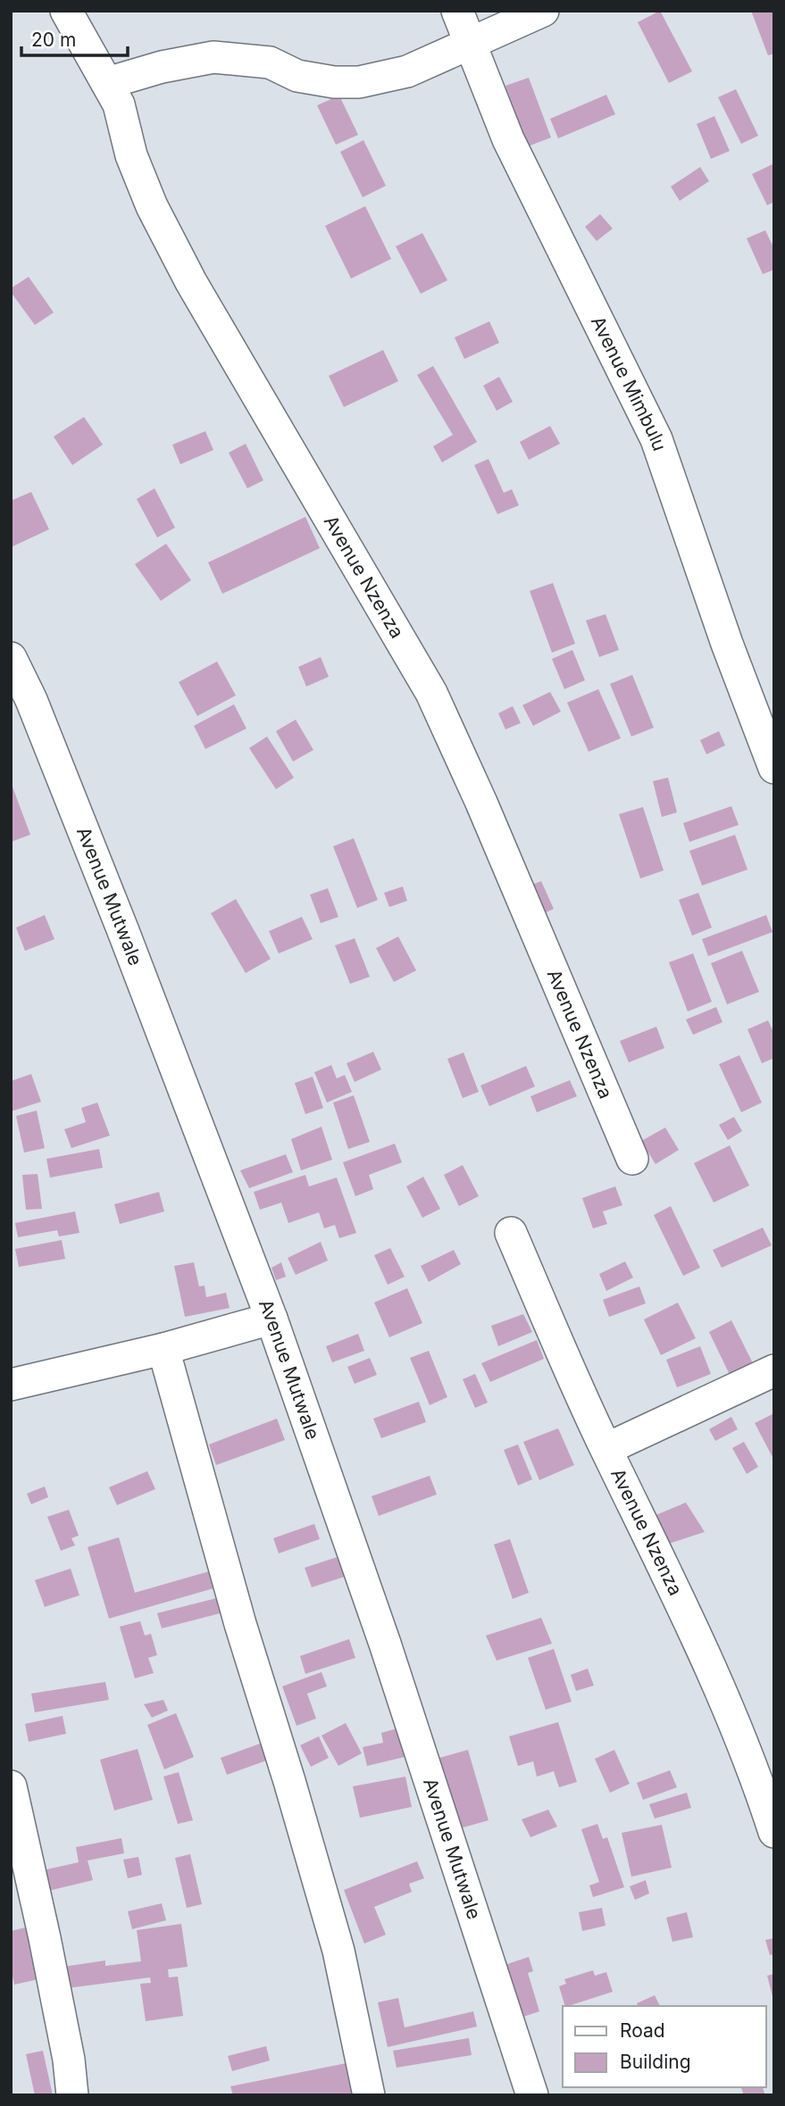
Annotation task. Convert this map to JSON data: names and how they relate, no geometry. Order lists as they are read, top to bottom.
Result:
{
  "streets": {
    "street": ["Avenue Mimbulu", "Avenue Nzenza", "Avenue Mutwale"]
  },
  "legend": ["Road", "Building"],
  "scale_bar": "20 m"
}
